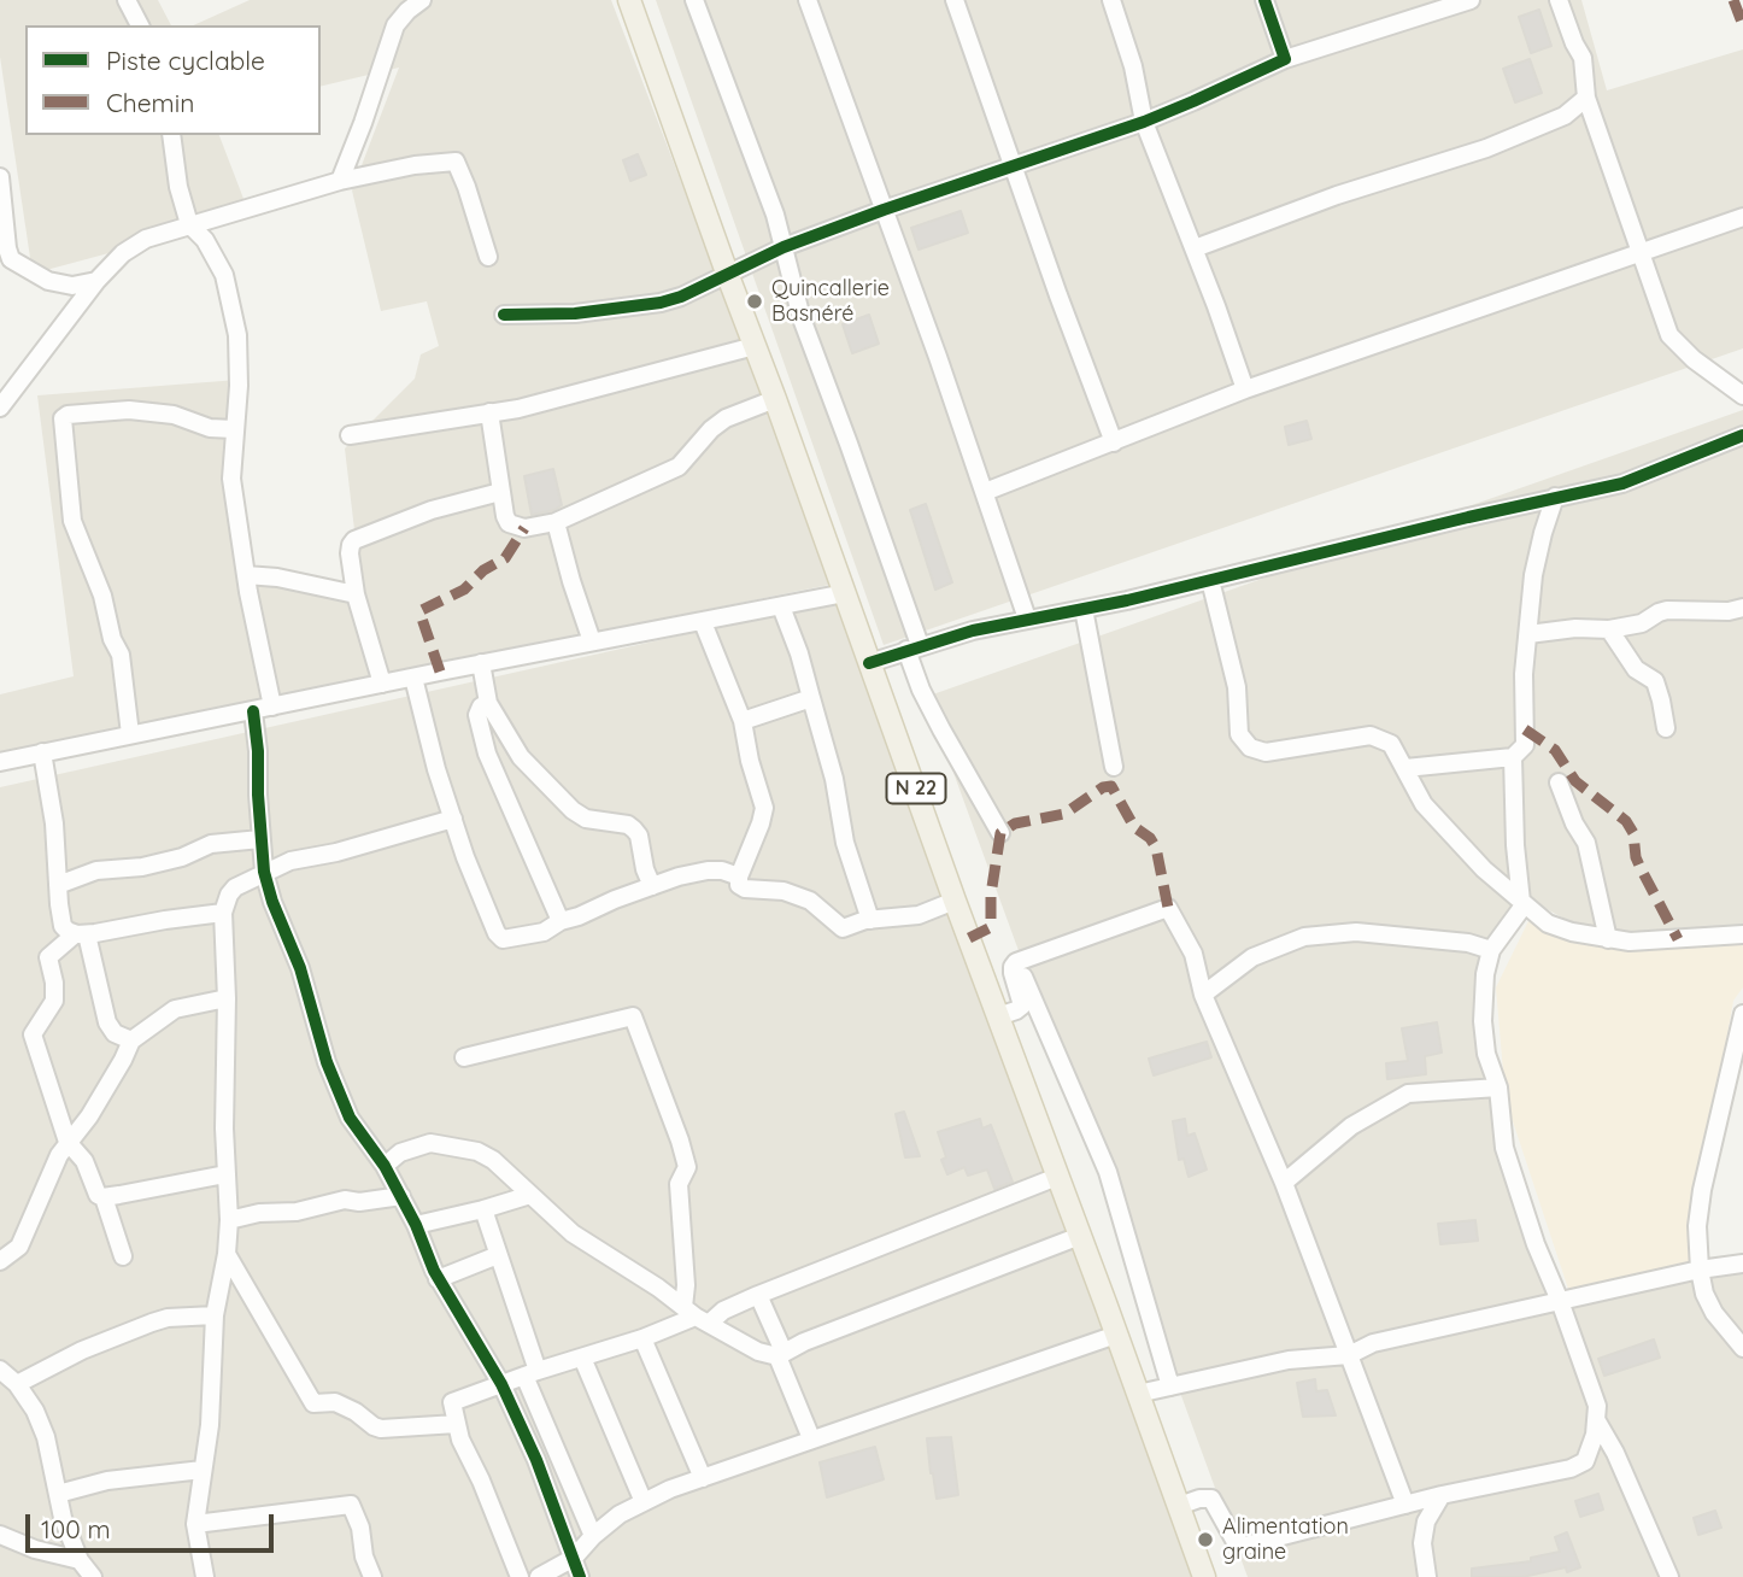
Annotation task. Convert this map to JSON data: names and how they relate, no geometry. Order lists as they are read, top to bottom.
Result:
{
  "streets": {
    "main road": ["N 22"]
  },
  "places": ["Quincallerie Basnéré", "Alimentation graine"],
  "legend": ["Piste cyclable", "Chemin"],
  "scale_bar": "100 m"
}
